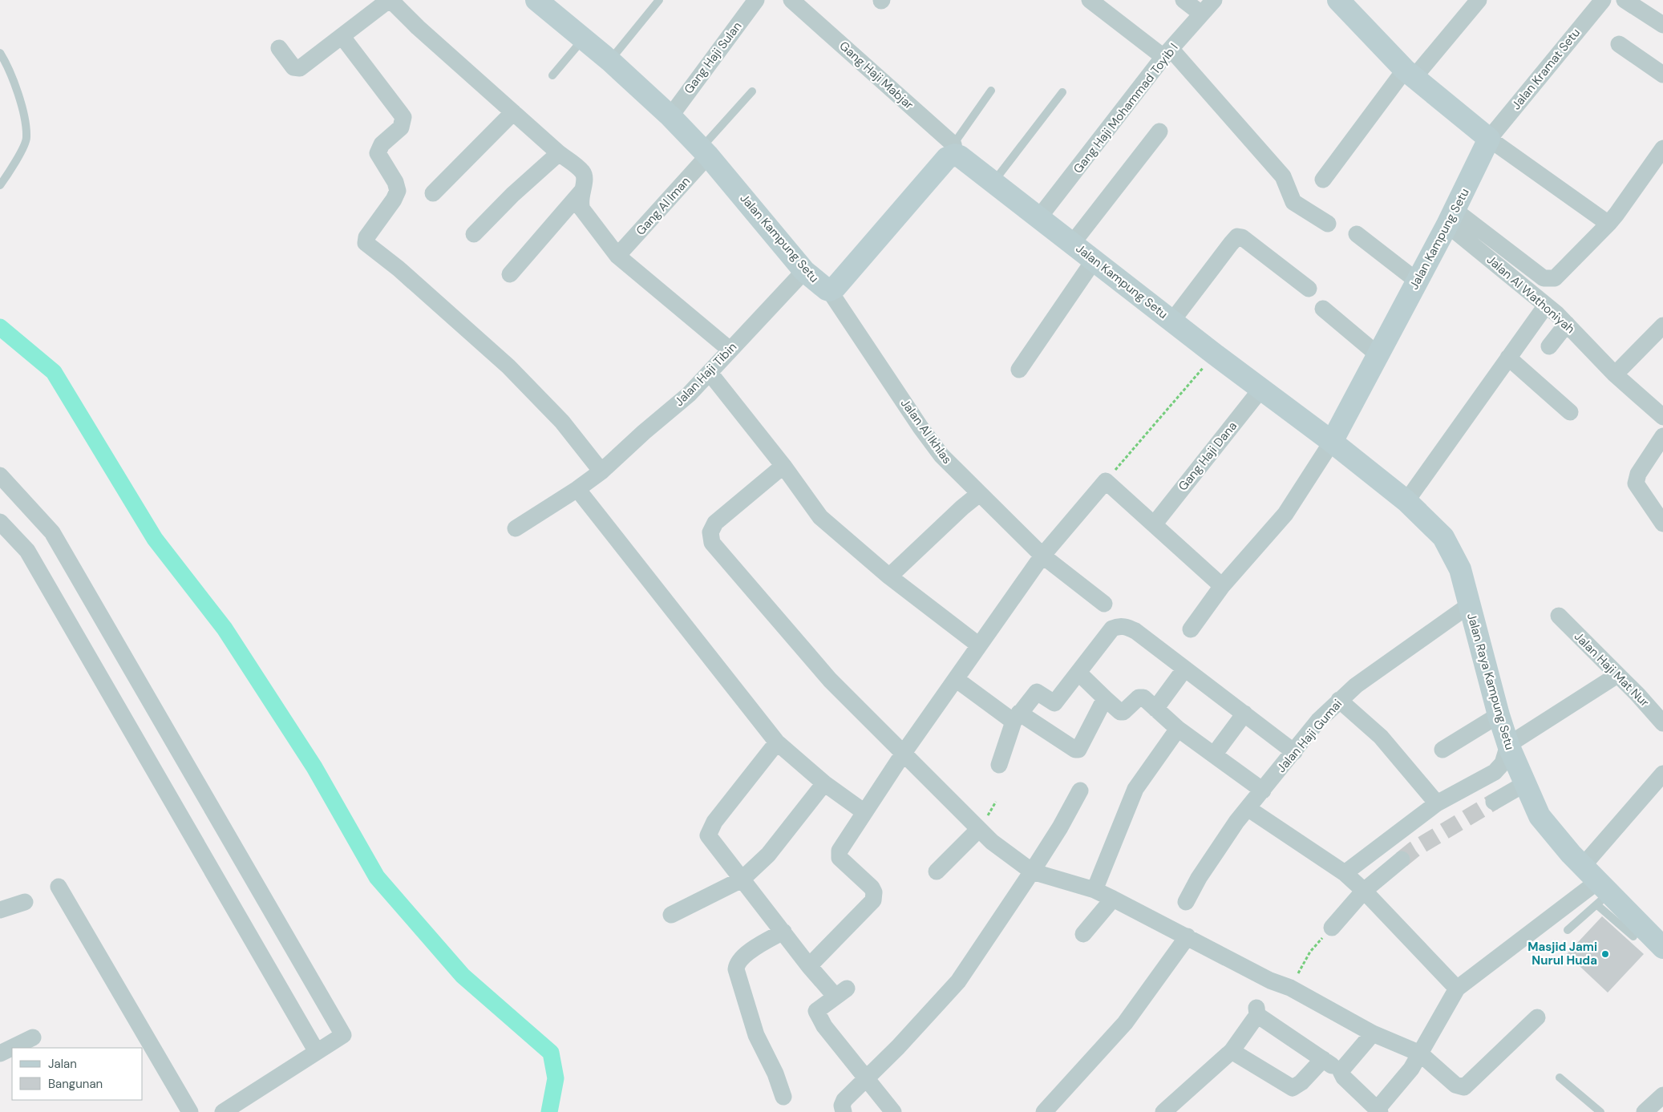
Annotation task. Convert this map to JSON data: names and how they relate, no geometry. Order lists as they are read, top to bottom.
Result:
{
  "streets": {
    "street": [
      "Gang Haji Sulan",
      "Jalan Kramat Setu",
      "Gang Haji Mabjar",
      "Gang Haji Mohammad Toyib I",
      "Gang Al Iman",
      "Jalan Kampung Setu",
      "Jalan Al Wathoniyah",
      "Jalan Haji Tibin",
      "Jalan Al Ikhlas",
      "Gang Haji Dana",
      "Jalan Haji Mat Nur",
      "Jalan Raya Kampung Setu",
      "Jalan Haji Gumai"
    ]
  },
  "crossings": [
    ["Gang Haji Sulan", "Jalan Kampung Setu"],
    ["Jalan Kramat Setu", "Jalan Kampung Setu"],
    ["Gang Haji Mabjar", "Jalan Kampung Setu"],
    ["Gang Haji Mohammad Toyib I", "Jalan Kampung Setu"],
    ["Gang Al Iman", "Jalan Kampung Setu"],
    ["Jalan Kampung Setu", "Jalan Al Wathoniyah"],
    ["Jalan Kampung Setu", "Jalan Haji Tibin"],
    ["Jalan Kampung Setu", "Jalan Al Ikhlas"],
    ["Jalan Kampung Setu", "Gang Haji Dana"],
    ["Jalan Kampung Setu", "Jalan Raya Kampung Setu"],
    ["Jalan Raya Kampung Setu", "Jalan Haji Gumai"]
  ],
  "places": ["Masjid Jami Nurul Huda"],
  "legend": ["Jalan", "Bangunan"]
}
